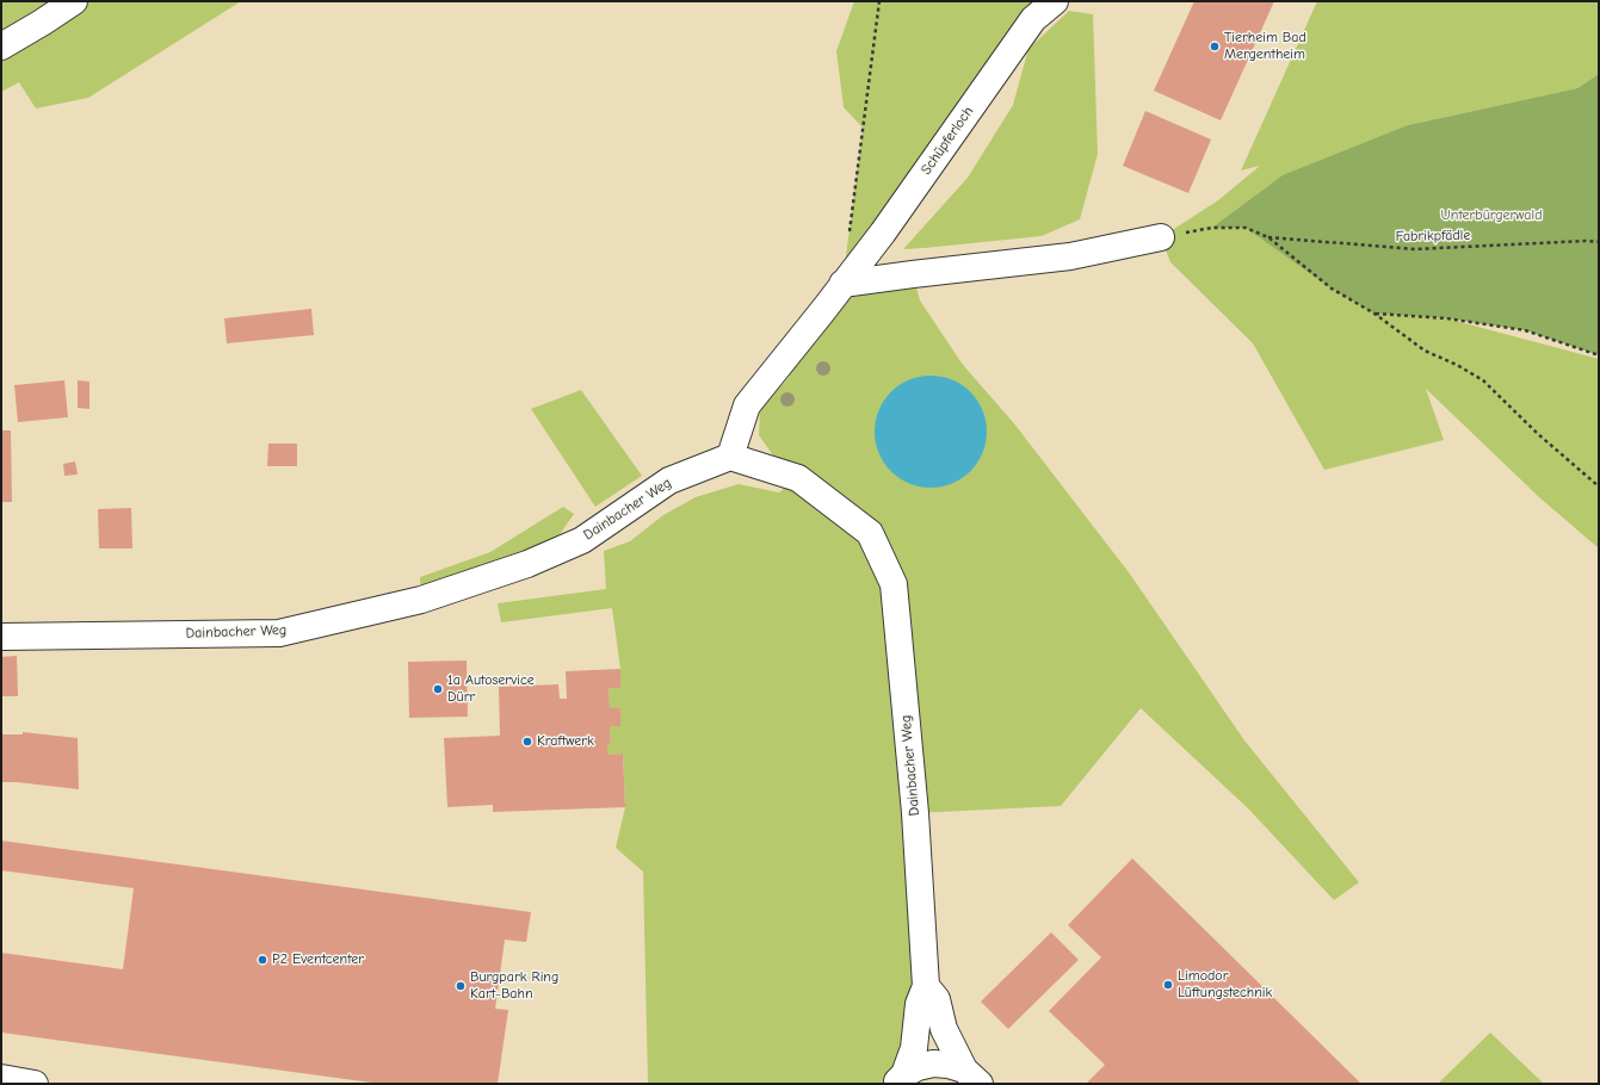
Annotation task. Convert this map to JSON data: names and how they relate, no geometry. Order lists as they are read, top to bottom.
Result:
{
  "streets": {
    "street": ["Schüpferloch", "Dainbacher Weg"],
    "path": ["Fabrikpfädle"]
  },
  "crossings": [
    ["Schüpferloch", "Dainbacher Weg"]
  ],
  "parks": ["Unterbürgerwald"],
  "places": [
    "Tierheim Bad Mergentheim",
    "1a Autoservice Dürr",
    "Kraftwerk",
    "P2 Eventcenter",
    "Limodor Lüftungstechnik",
    "Burgpark Ring Kart-Bahn"
  ]
}
